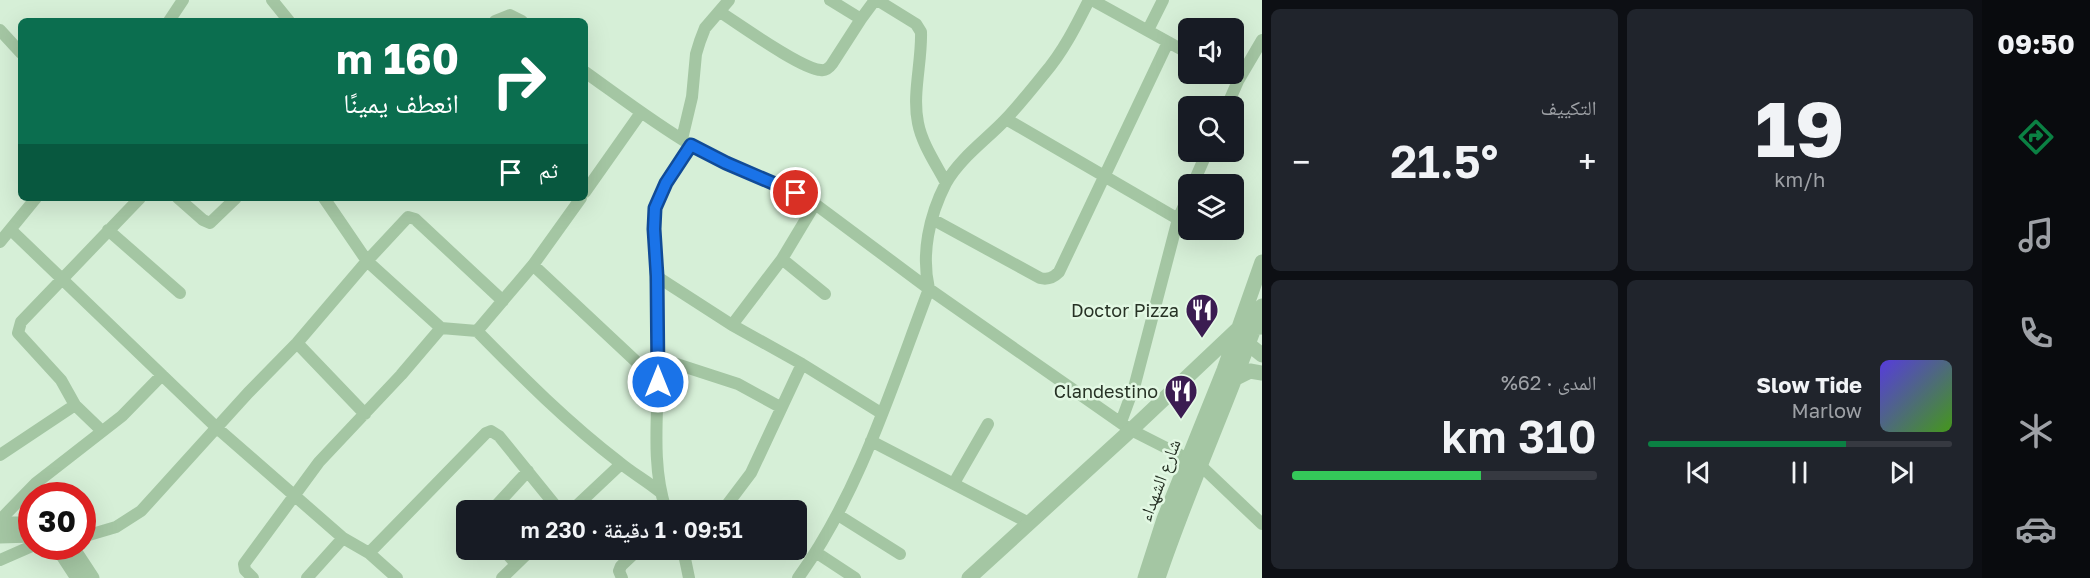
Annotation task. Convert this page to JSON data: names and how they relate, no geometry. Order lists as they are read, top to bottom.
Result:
{
  "streets": {
    "street": ["شارع الشهداء"]
  },
  "places": {
    "restaurant": ["Doctor Pizza", "Clandestino"]
  },
  "page": {
    "tabs": "09:50",
    "tile": [
      ["19", "km/h"],
      "التكييف",
      ["المدى · 62%", "310 km"]
    ],
    "turn": ["160 m", "انعطف يمينًا"],
    "heat": ["−", "21.5°", "+"],
    "then": "ثم",
    "song": ["Slow Tide", "Marlow"],
    "limit": "30",
    "trip": "09:51 · 1 دقيقة · 230 m"
  }
}
